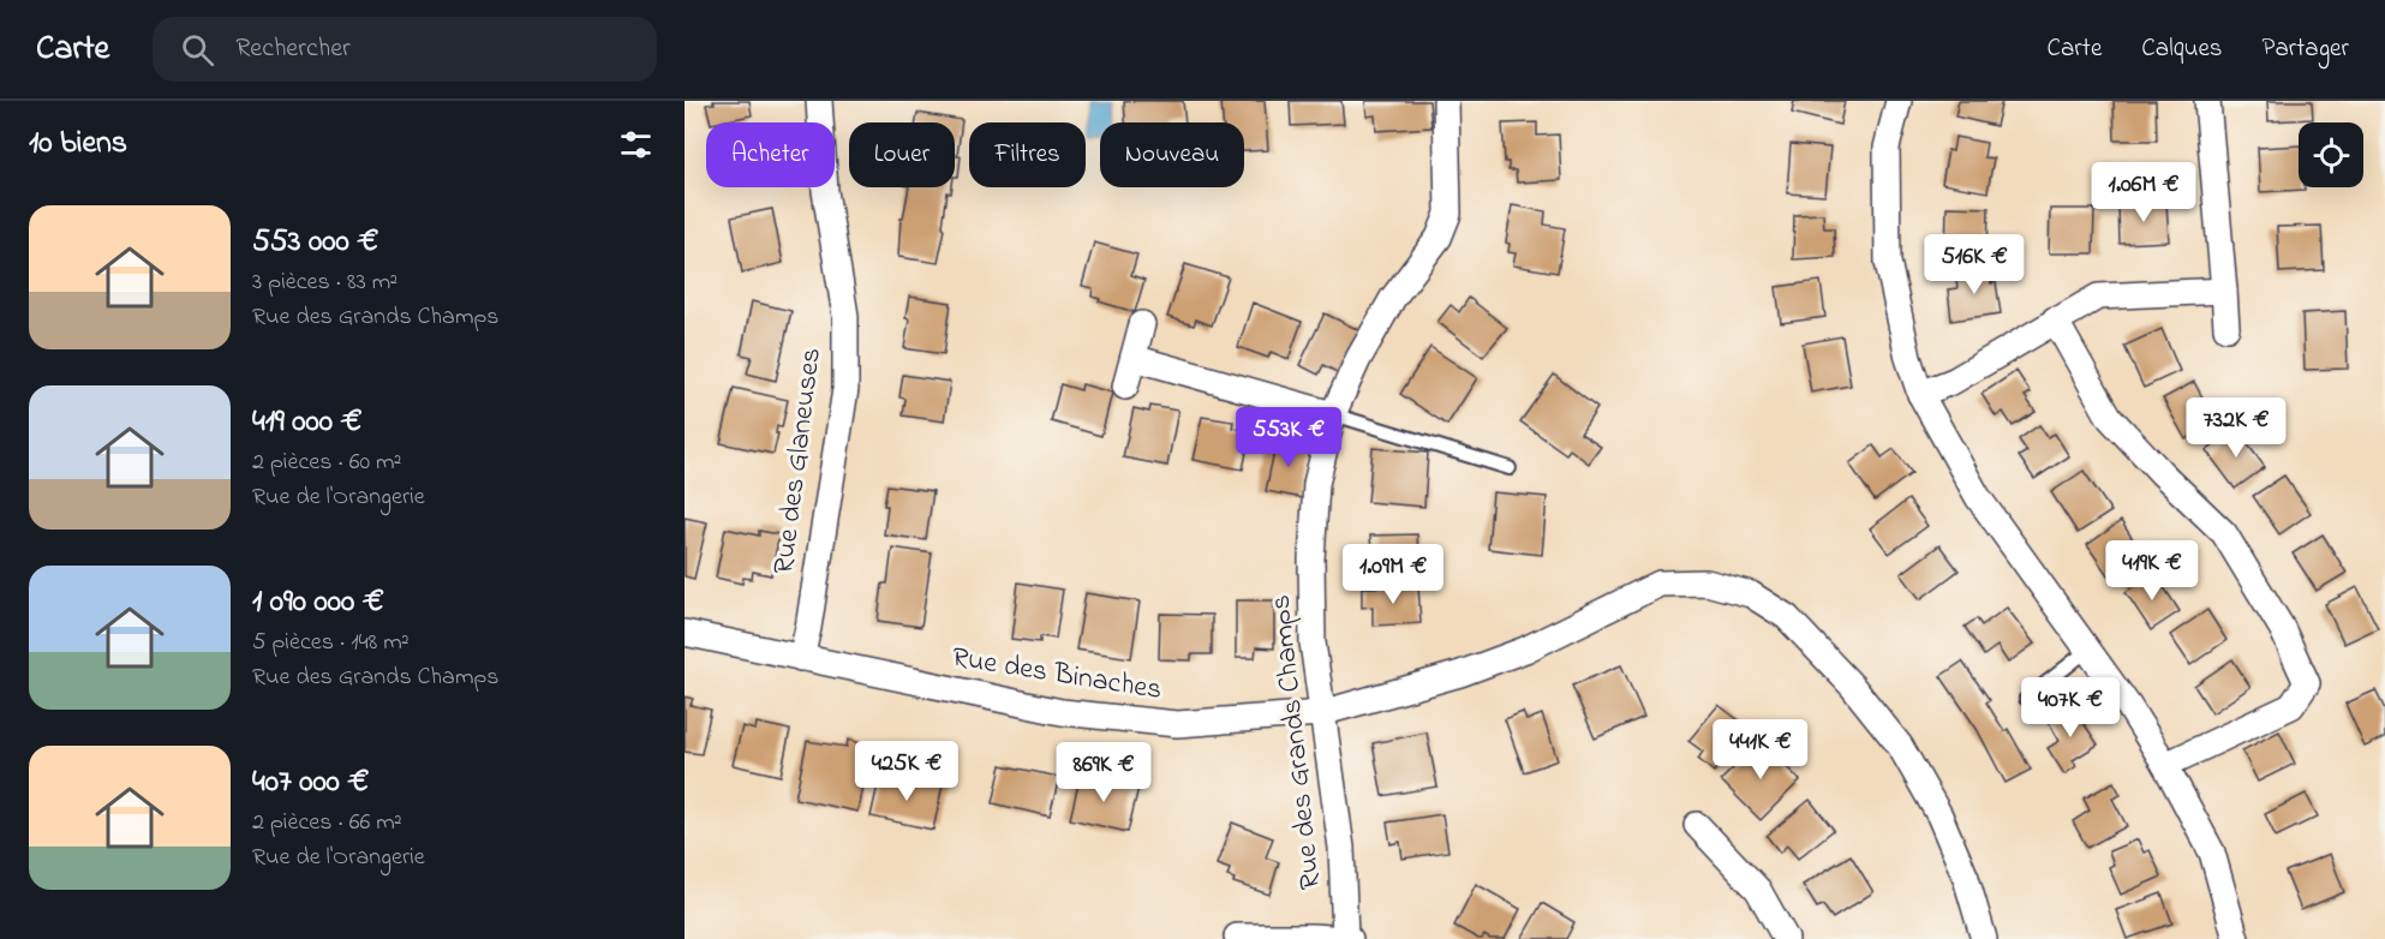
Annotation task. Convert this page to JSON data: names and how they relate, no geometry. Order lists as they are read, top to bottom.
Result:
{
  "streets": {
    "street": ["Rue des Glaneuses", "Rue des Binaches", "Rue des Grands Champs"]
  },
  "crossings": [
    ["Rue des Glaneuses", "Rue des Binaches"],
    ["Rue des Binaches", "Rue des Grands Champs"]
  ],
  "page": {
    "header": "Carte",
    "search": "Rechercher",
    "nav": ["Carte", "Calques", "Partager"],
    "heading": "10 biens",
    "chip": [
      "Acheter",
      "Louer",
      "Filtres",
      "Nouveau"
    ],
    "price": [
      "1.06M €",
      "516K €",
      "732K €",
      "553K €",
      "419K €",
      "1.09M €",
      "407K €",
      "441K €",
      "425K €",
      "869K €"
    ],
    "list": [
      {
        "name": "553 000 €",
        "note": "3 pièces · 83 m² · Rue des Grands Champs"
      },
      {
        "name": "419 000 €",
        "note": "2 pièces · 60 m² · Rue de l'Orangerie"
      },
      {
        "name": "1 090 000 €",
        "note": "5 pièces · 148 m² · Rue des Grands Champs"
      },
      {
        "name": "407 000 €",
        "note": "2 pièces · 66 m² · Rue de l'Orangerie"
      }
    ]
  }
}
